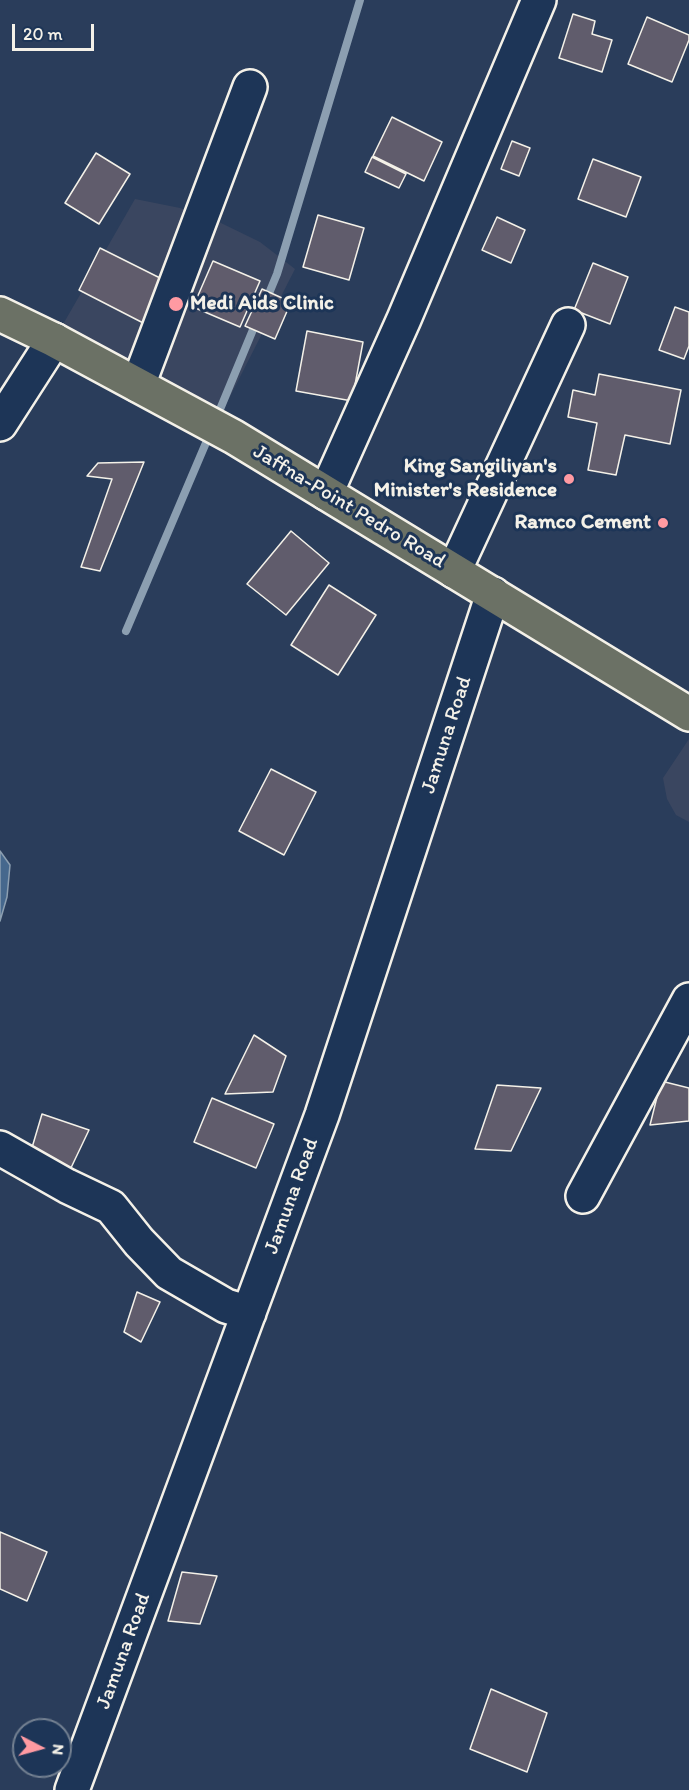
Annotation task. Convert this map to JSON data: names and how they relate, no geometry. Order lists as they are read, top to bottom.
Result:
{
  "streets": {
    "main road": ["Jaffna-Point Pedro Road"],
    "street": ["Jamuna Road"]
  },
  "crossings": [
    ["Jaffna-Point Pedro Road", "Jamuna Road"]
  ],
  "places": ["Medi Aids Clinic", "King Sangiliyan's Minister's Residence", "Ramco Cement"],
  "scale_bar": "20 m",
  "north": "right"
}
